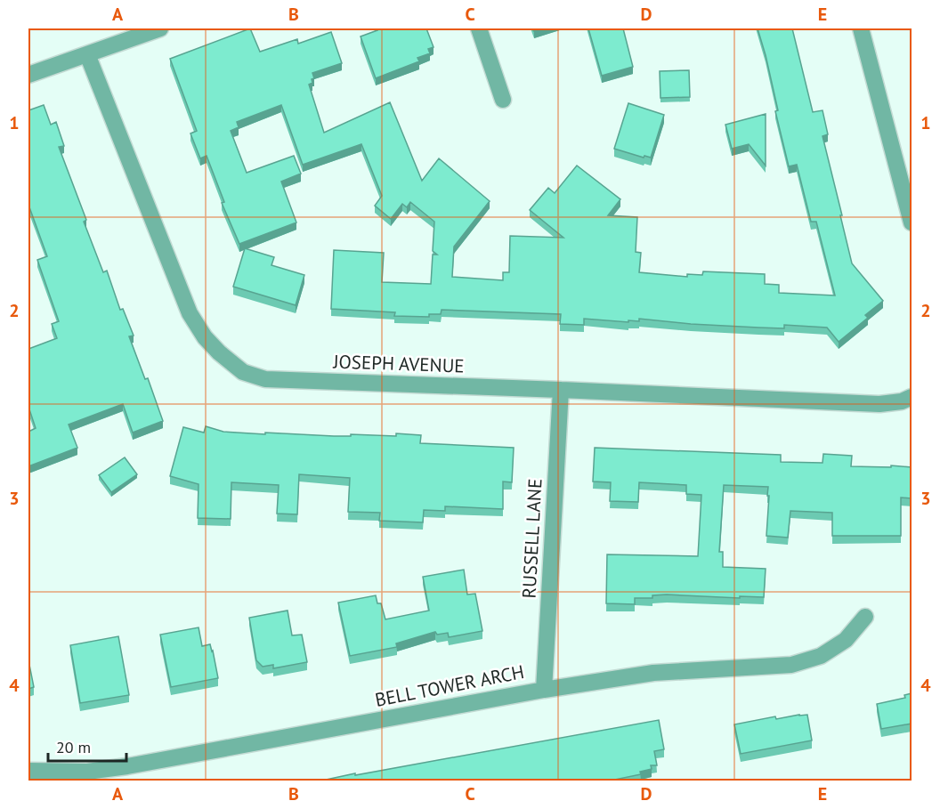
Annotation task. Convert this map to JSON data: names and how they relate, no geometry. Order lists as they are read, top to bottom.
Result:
{
  "streets": {
    "street": ["JOSEPH AVENUE", "RUSSELL LANE", "BELL TOWER ARCH"]
  },
  "crossings": [
    ["JOSEPH AVENUE", "RUSSELL LANE"],
    ["RUSSELL LANE", "BELL TOWER ARCH"]
  ],
  "scale_bar": "20 m",
  "grid": {
    "columns": [
      "A",
      "B",
      "C",
      "D",
      "E"
    ],
    "rows": [
      "1",
      "2",
      "3",
      "4"
    ]
  }
}
